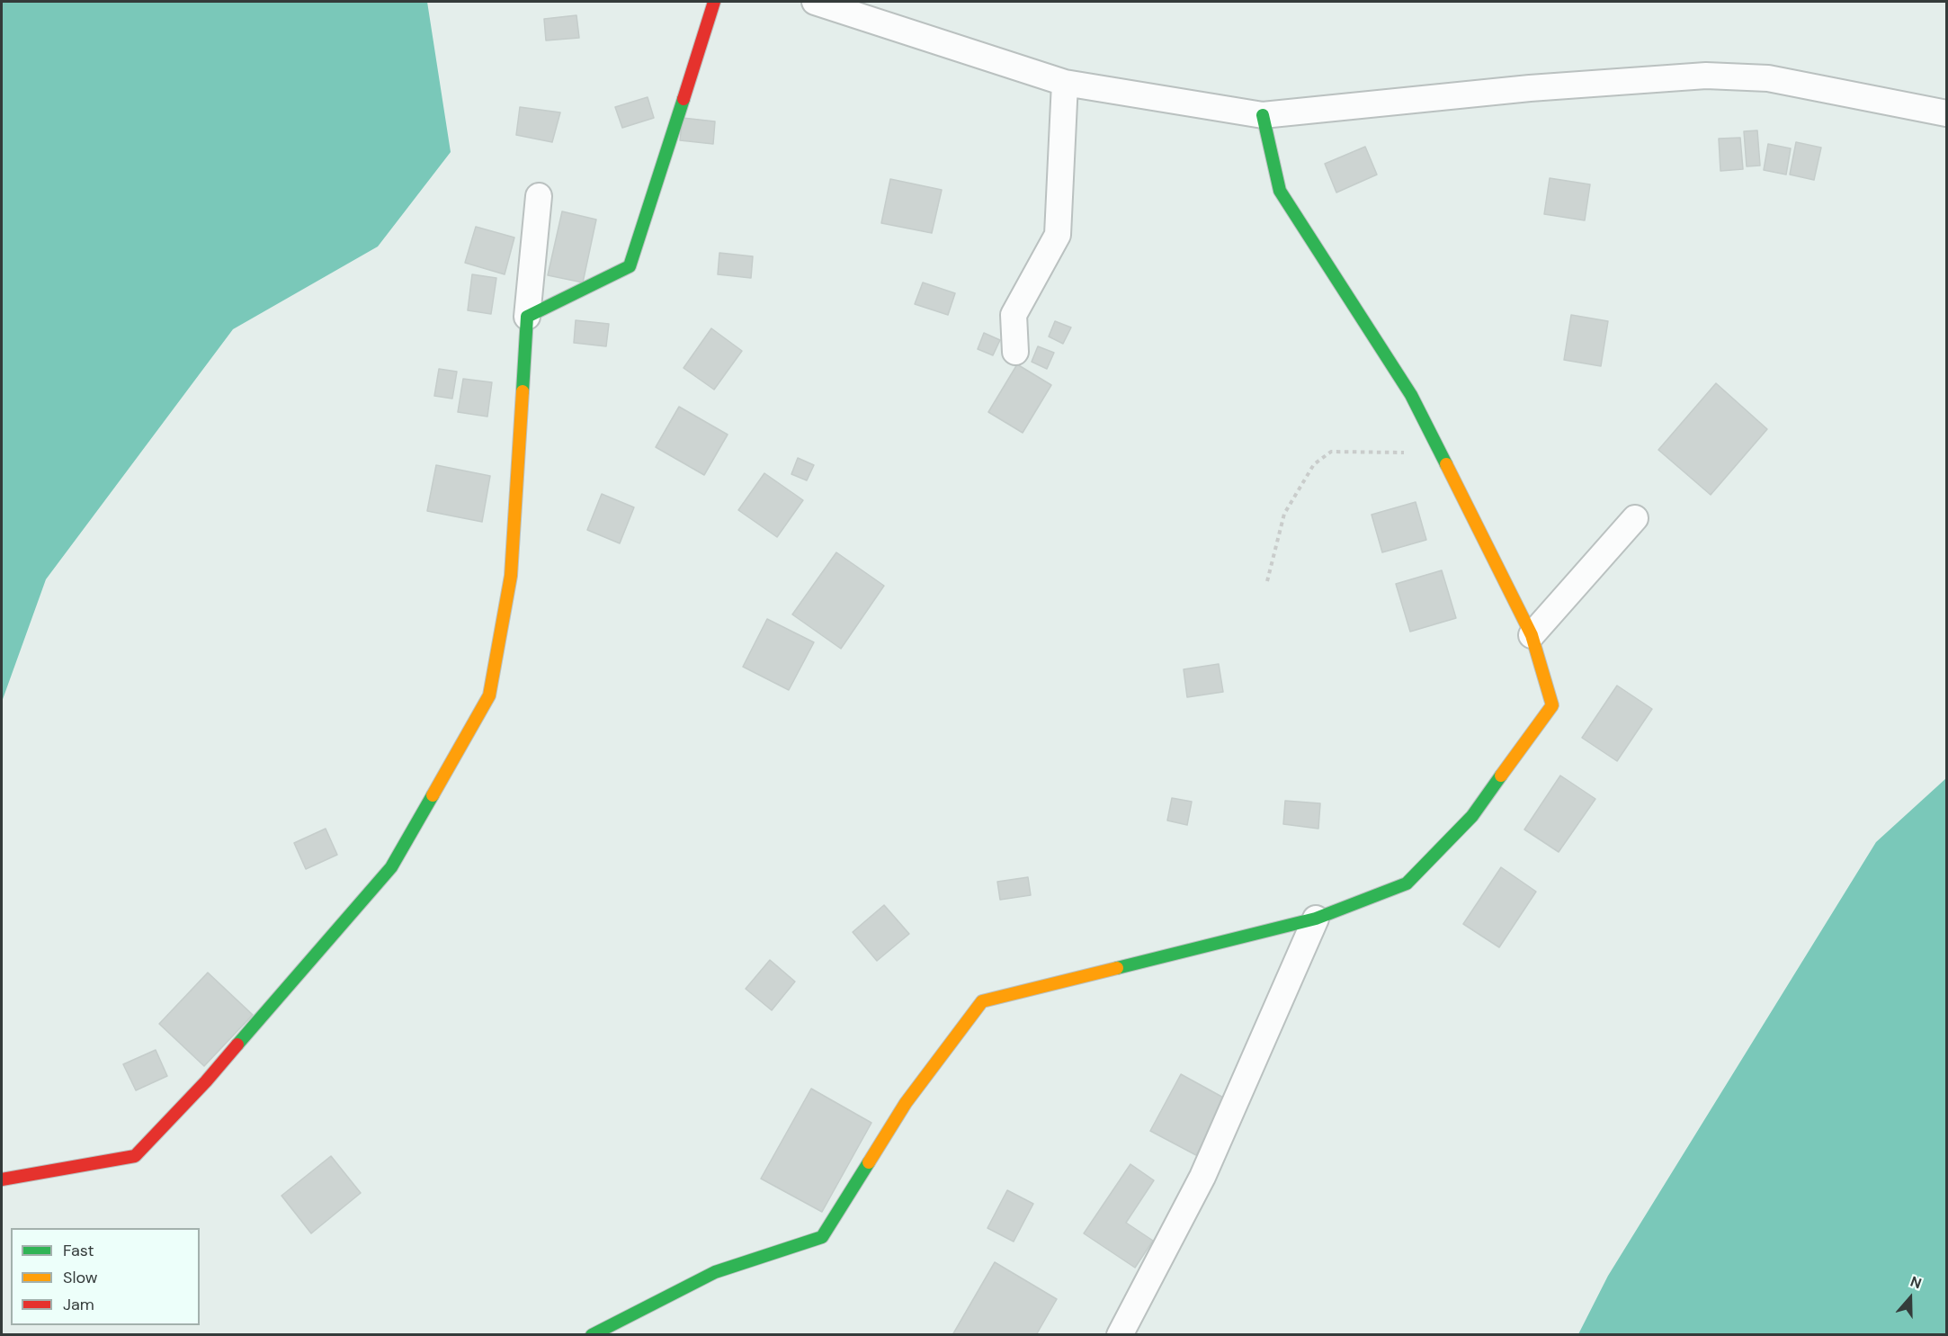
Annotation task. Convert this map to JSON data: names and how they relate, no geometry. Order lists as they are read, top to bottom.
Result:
{
  "legend": ["Fast", "Slow", "Jam"],
  "north": "top"
}
